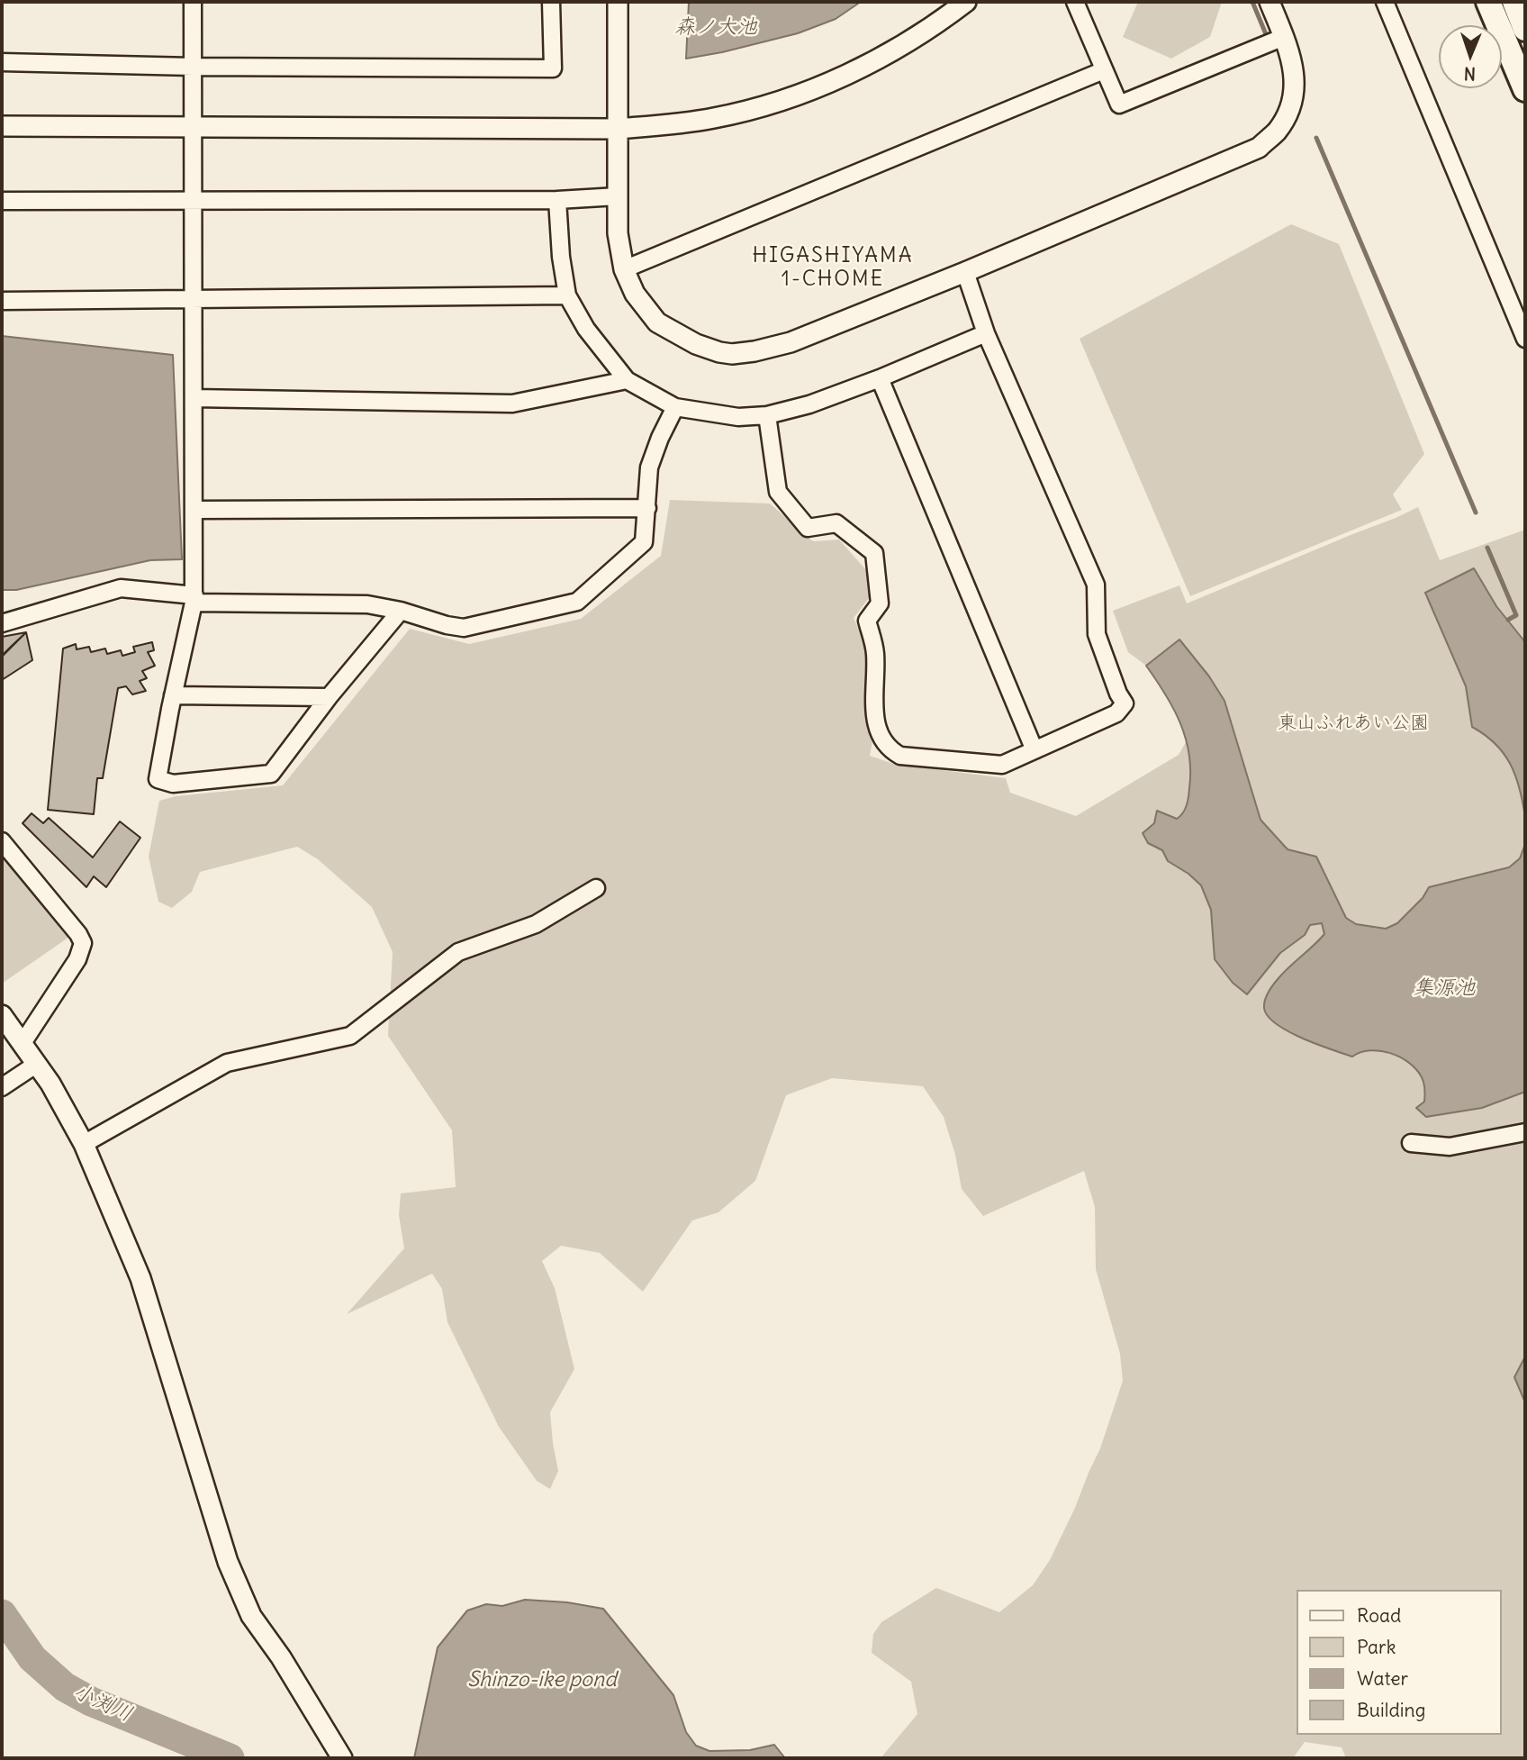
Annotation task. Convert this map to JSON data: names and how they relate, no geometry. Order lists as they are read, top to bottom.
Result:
{
  "districts": ["HIGASHIYAMA 1-CHOME"],
  "water": [
    "森ノ大池",
    "集源池",
    "Shinzo-ike pond",
    "小渕川"
  ],
  "parks": ["東山ふれあい公園"],
  "legend": [
    "Road",
    "Park",
    "Water",
    "Building"
  ],
  "north": "bottom"
}
